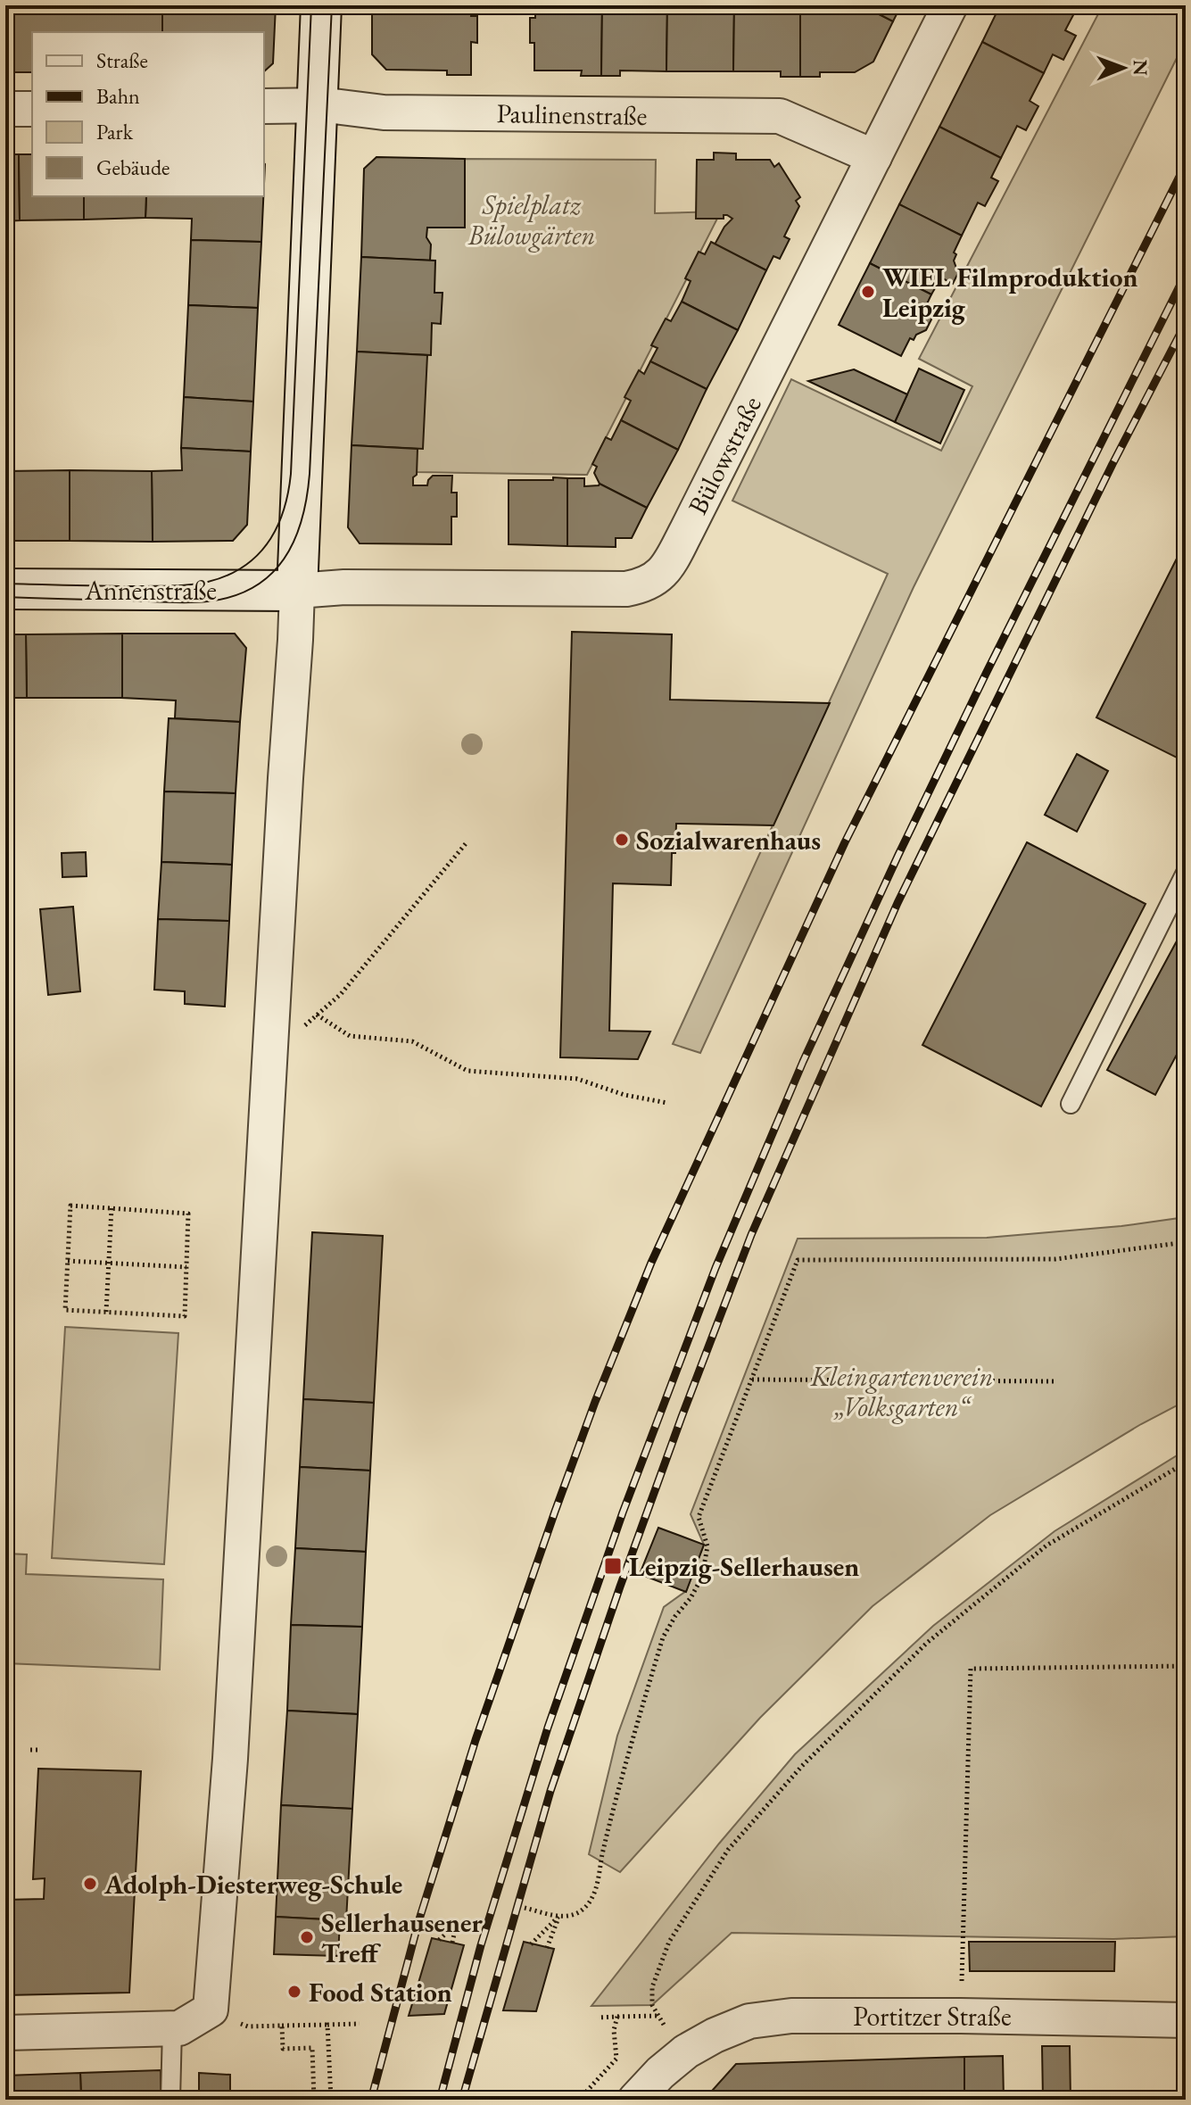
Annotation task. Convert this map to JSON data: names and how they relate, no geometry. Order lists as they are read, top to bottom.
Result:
{
  "streets": {
    "main road": ["Annenstraße"],
    "street": ["Paulinenstraße", "Bülowstraße", "Portitzer Straße"]
  },
  "crossings": [
    ["Paulinenstraße", "Bülowstraße"],
    ["Bülowstraße", "Annenstraße"]
  ],
  "parks": ["Spielplatz Bülowgärten", "Kleingartenverein „Volksgarten“"],
  "places": {
    "other": [
      "WIEL Filmproduktion Leipzig",
      "Sozialwarenhaus",
      "Adolph-Diesterweg-Schule",
      "Sellerhausener Treff",
      "Food Station"
    ],
    "transit": ["Leipzig-Sellerhausen"]
  },
  "legend": [
    "Straße",
    "Bahn",
    "Park",
    "Gebäude"
  ],
  "north": "right"
}
